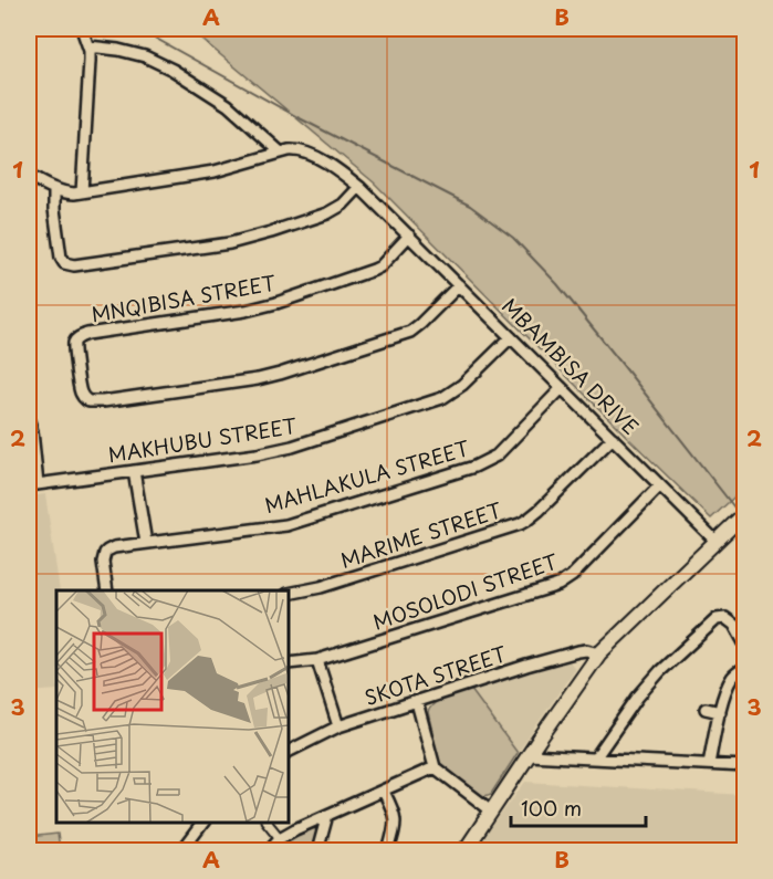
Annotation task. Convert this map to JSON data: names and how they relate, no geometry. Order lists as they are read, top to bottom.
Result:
{
  "streets": {
    "street": [
      "MNQIBISA STREET",
      "MBAMBISA DRIVE",
      "MAKHUBU STREET",
      "MAHLAKULA STREET",
      "MARIME STREET",
      "MOSOLODI STREET",
      "SKOTA STREET"
    ]
  },
  "crossings": [
    ["MNQIBISA STREET", "MBAMBISA DRIVE"],
    ["MBAMBISA DRIVE", "MAKHUBU STREET"],
    ["MBAMBISA DRIVE", "MAHLAKULA STREET"],
    ["MBAMBISA DRIVE", "MARIME STREET"],
    ["MBAMBISA DRIVE", "MOSOLODI STREET"]
  ],
  "scale_bar": "100 m",
  "grid": {
    "columns": ["A", "B"],
    "rows": ["1", "2", "3"]
  }
}
